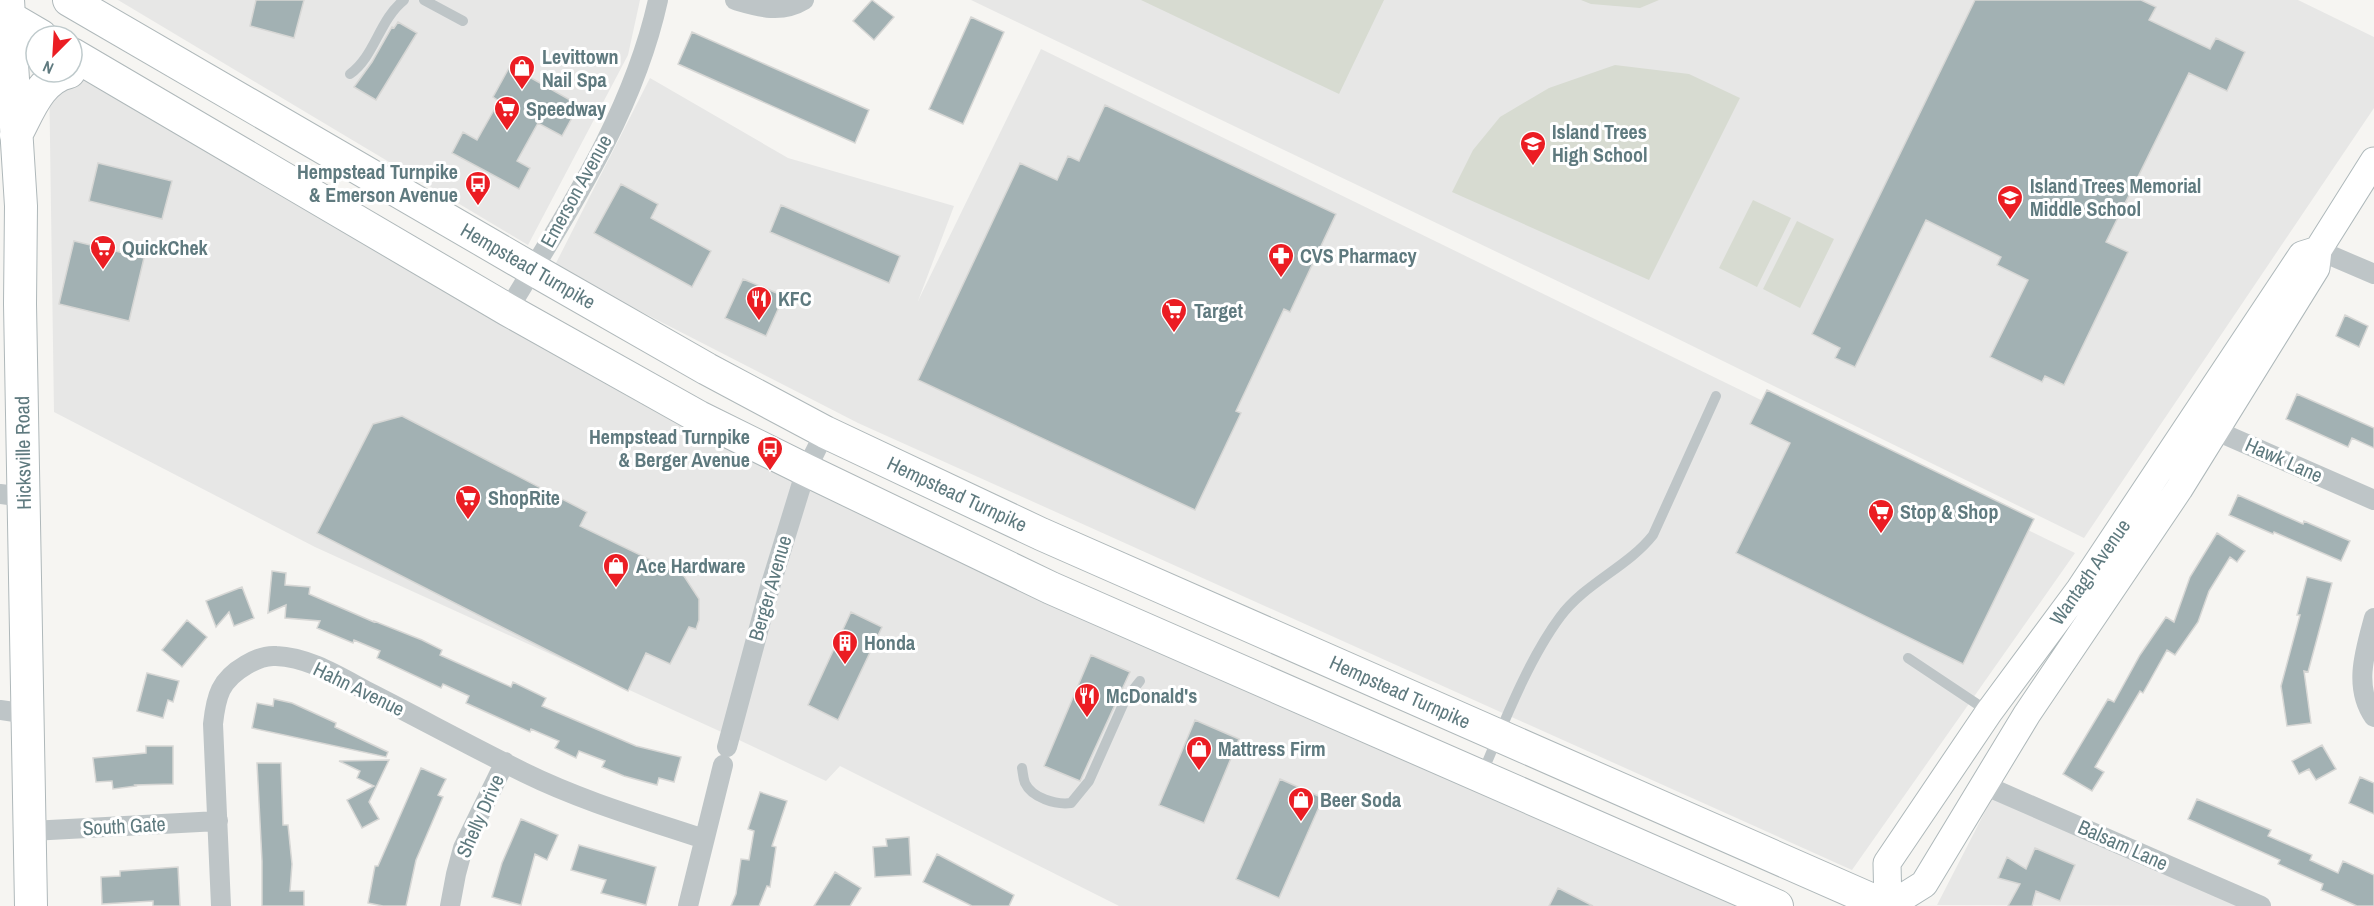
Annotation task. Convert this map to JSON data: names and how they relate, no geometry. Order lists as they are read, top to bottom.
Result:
{
  "streets": {
    "main road": ["Hempstead Turnpike", "Hicksville Road", "Wantagh Avenue"],
    "street": [
      "Emerson Avenue",
      "Hawk Lane",
      "Berger Avenue",
      "Hahn Avenue",
      "Shelly Drive",
      "South Gate",
      "Balsam Lane"
    ]
  },
  "crossings": [
    ["Emerson Avenue", "Hempstead Turnpike"],
    ["Hempstead Turnpike", "Wantagh Avenue"],
    ["Hempstead Turnpike", "Berger Avenue"],
    ["Hicksville Road", "South Gate"],
    ["Hawk Lane", "Wantagh Avenue"],
    ["Wantagh Avenue", "Balsam Lane"],
    ["Berger Avenue", "Hahn Avenue"],
    ["Hahn Avenue", "Shelly Drive"],
    ["Hahn Avenue", "South Gate"]
  ],
  "places": {
    "shop": [
      "Levittown Nail Spa",
      "Ace Hardware",
      "Mattress Firm",
      "Beer Soda"
    ],
    "supermarket": [
      "Speedway",
      "QuickChek",
      "Target",
      "ShopRite",
      "Stop & Shop"
    ],
    "school or university": ["Island Trees High School", "Island Trees Memorial Middle School"],
    "bus stop": ["Hempstead Turnpike & Emerson Avenue", "Hempstead Turnpike & Berger Avenue"],
    "pharmacy": ["CVS Pharmacy"],
    "restaurant": ["KFC", "McDonald's"],
    "building": ["Honda"]
  },
  "north": "bottom left"
}
